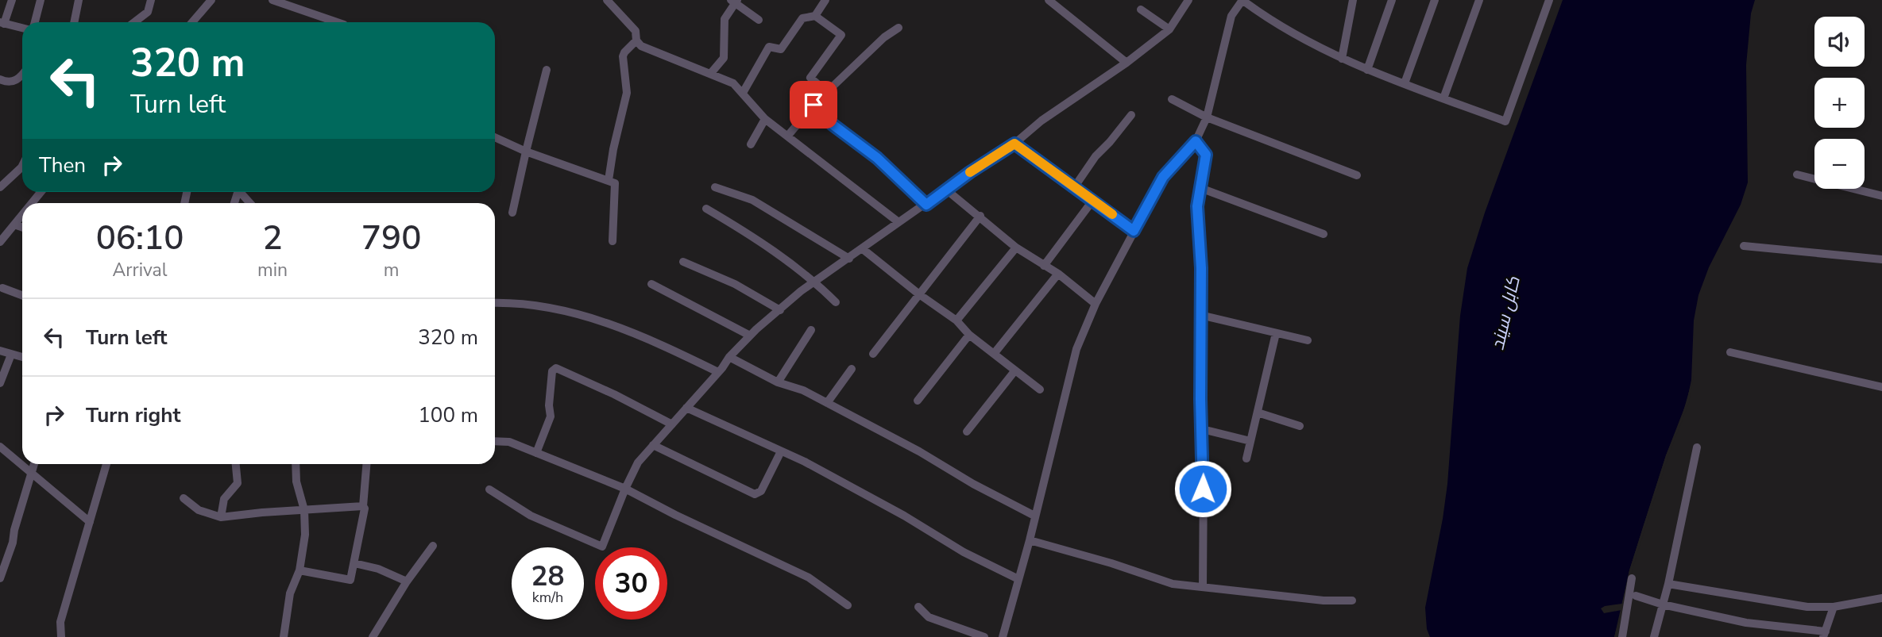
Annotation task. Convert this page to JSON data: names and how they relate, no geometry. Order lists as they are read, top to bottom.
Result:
{
  "water": ["کابل سيند"],
  "page": {
    "map_buttons": ["+", "−"],
    "turn": ["320 m", "Turn left"],
    "then": "Then",
    "eta": [
      "06:10",
      "Arrival",
      "2",
      "min",
      "790",
      "m"
    ],
    "list": [
      {
        "name": "Turn left",
        "value": "320 m"
      },
      {
        "name": "Turn right",
        "value": "100 m"
      }
    ],
    "speed": "28 km/h",
    "limit": "30"
  }
}
